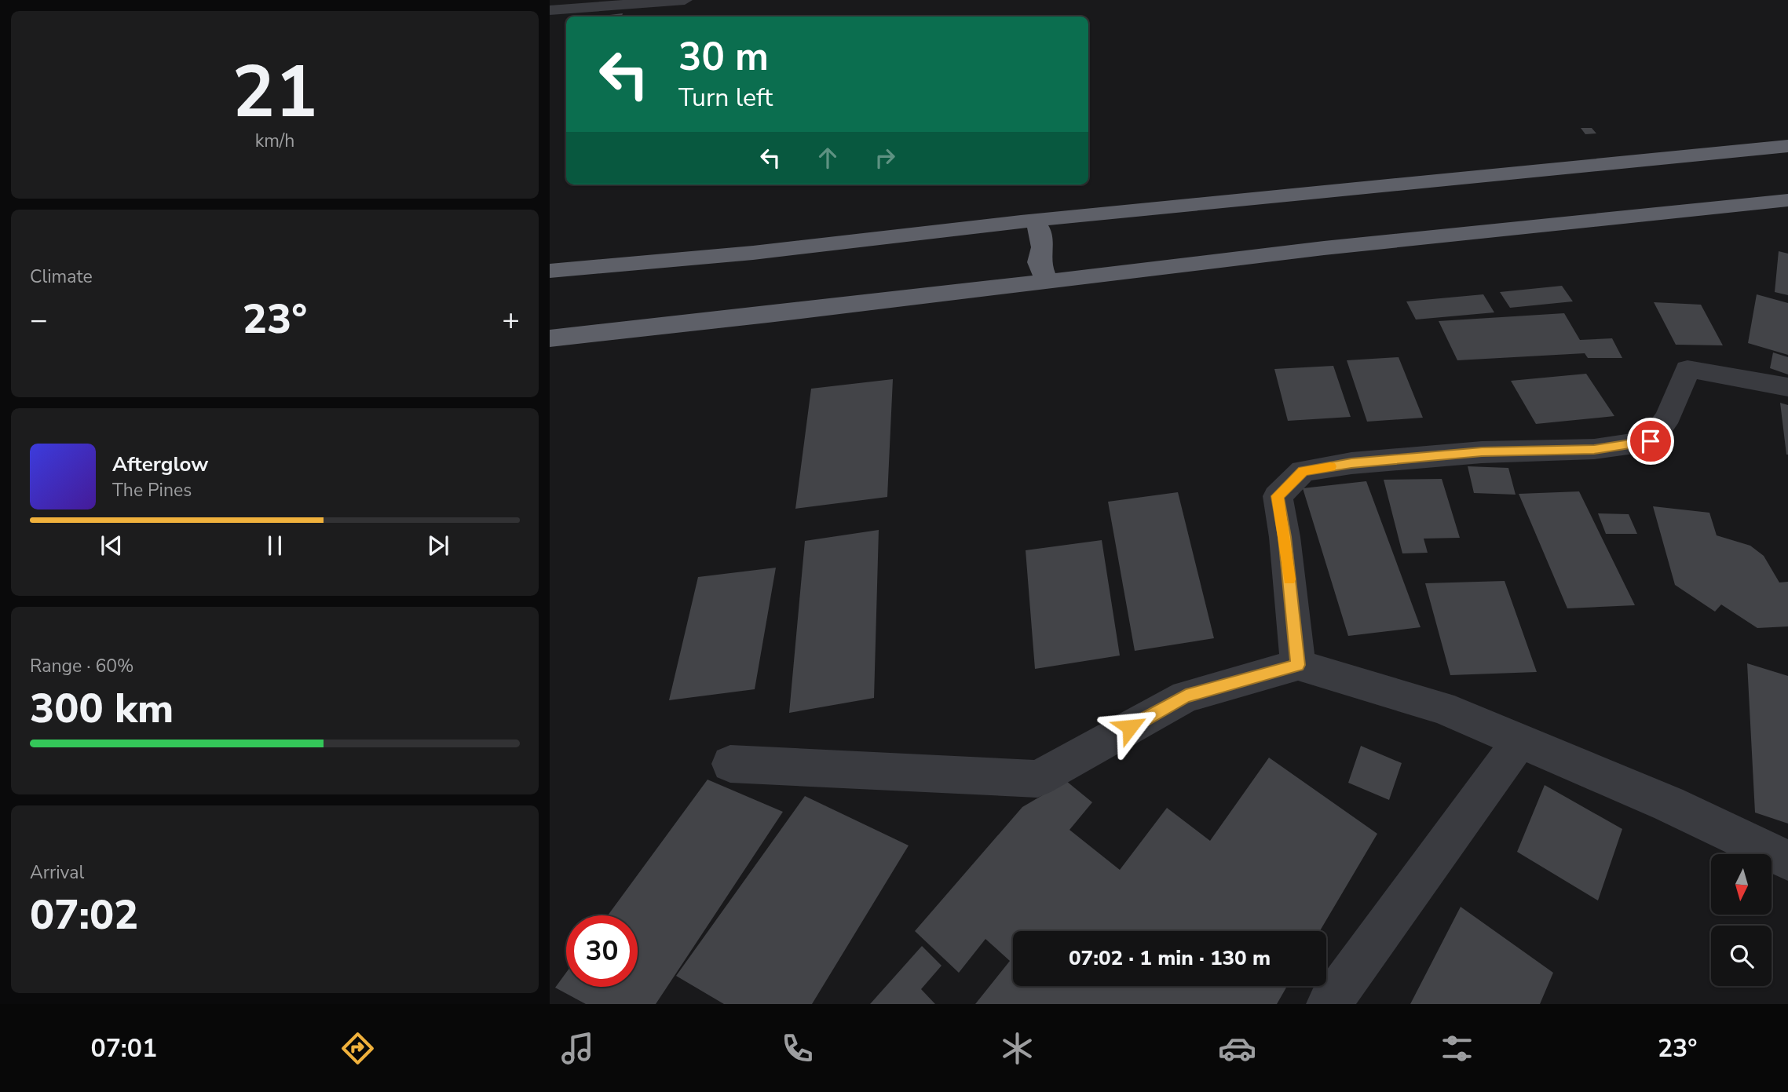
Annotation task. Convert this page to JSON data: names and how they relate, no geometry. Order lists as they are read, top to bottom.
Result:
{
  "north": "bottom",
  "page": {
    "tile": [
      ["21", "km/h"],
      "Climate",
      ["Range · 60%", "300 km"],
      ["Arrival", "07:02"]
    ],
    "turn": ["30 m", "Turn left"],
    "heat": ["−", "23°", "+"],
    "song": ["Afterglow", "The Pines"],
    "limit": "30",
    "trip": "07:02 · 1 min · 130 m",
    "tabs": ["07:01", "23°"]
  }
}
